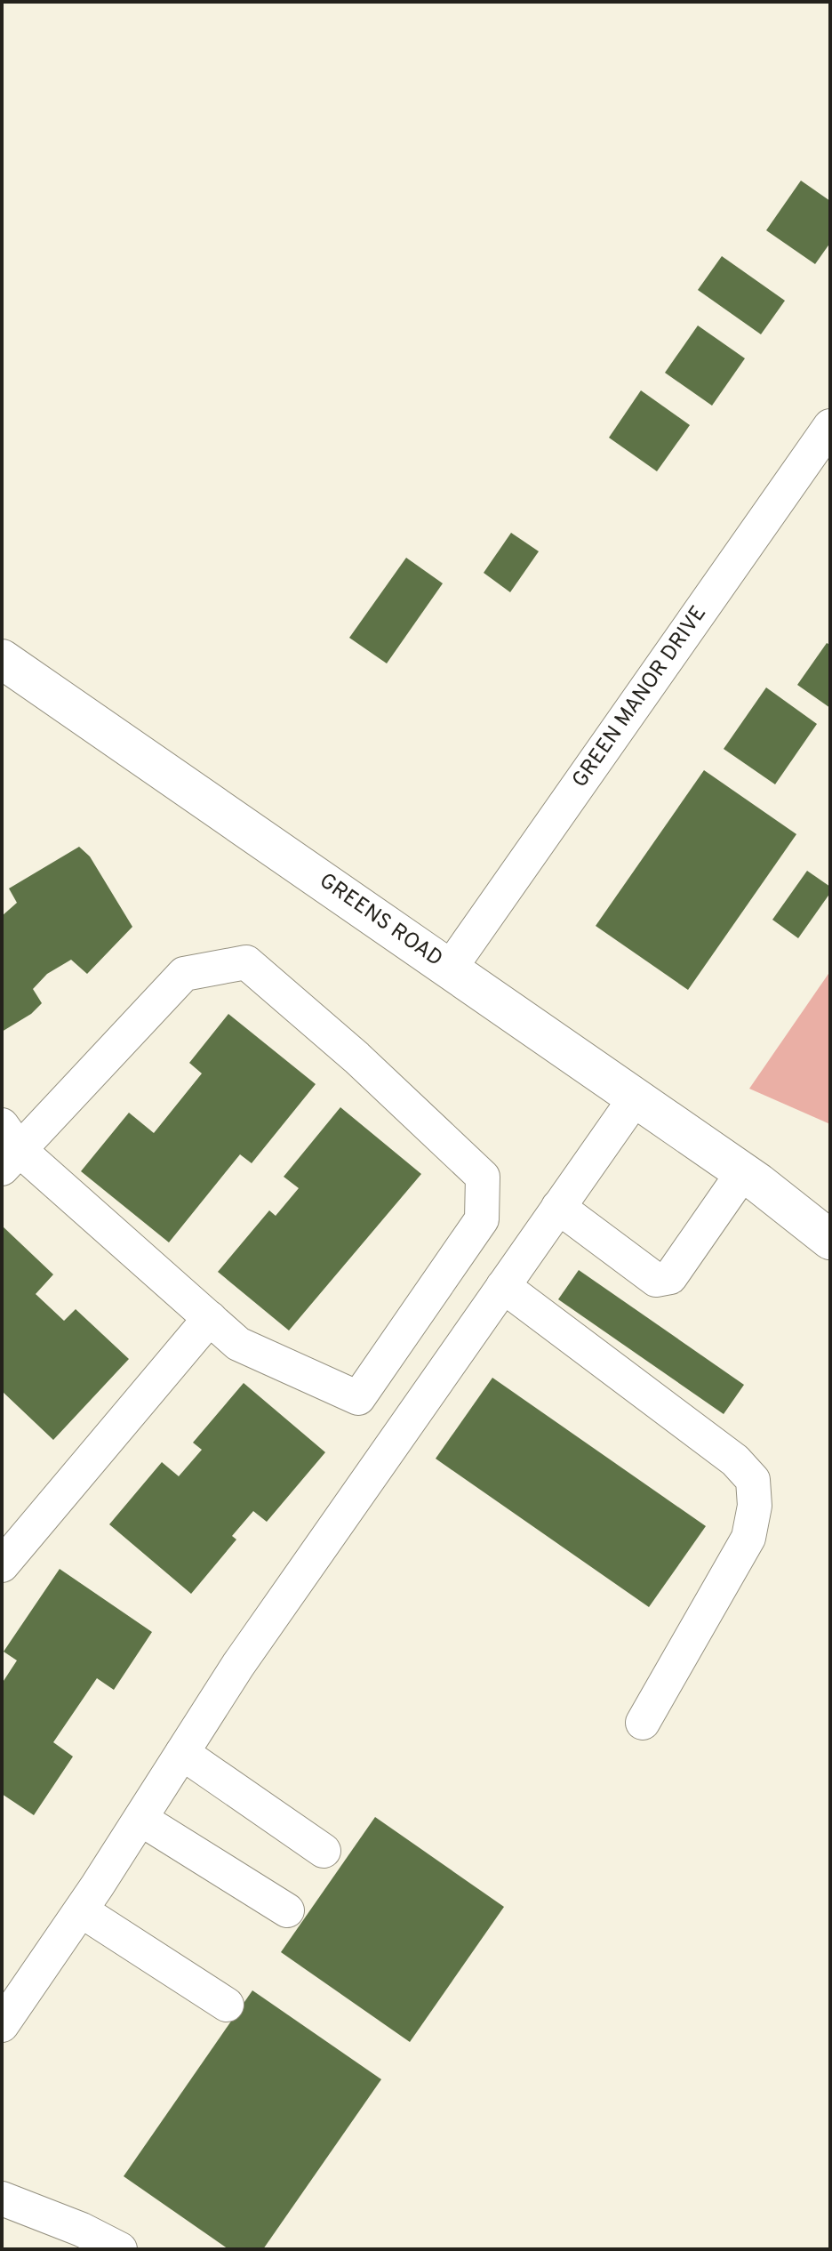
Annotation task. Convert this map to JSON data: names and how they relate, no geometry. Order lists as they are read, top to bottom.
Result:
{
  "streets": {
    "main road": ["GREENS ROAD"],
    "street": ["GREEN MANOR DRIVE"]
  },
  "crossings": [
    ["GREEN MANOR DRIVE", "GREENS ROAD"]
  ]
}
